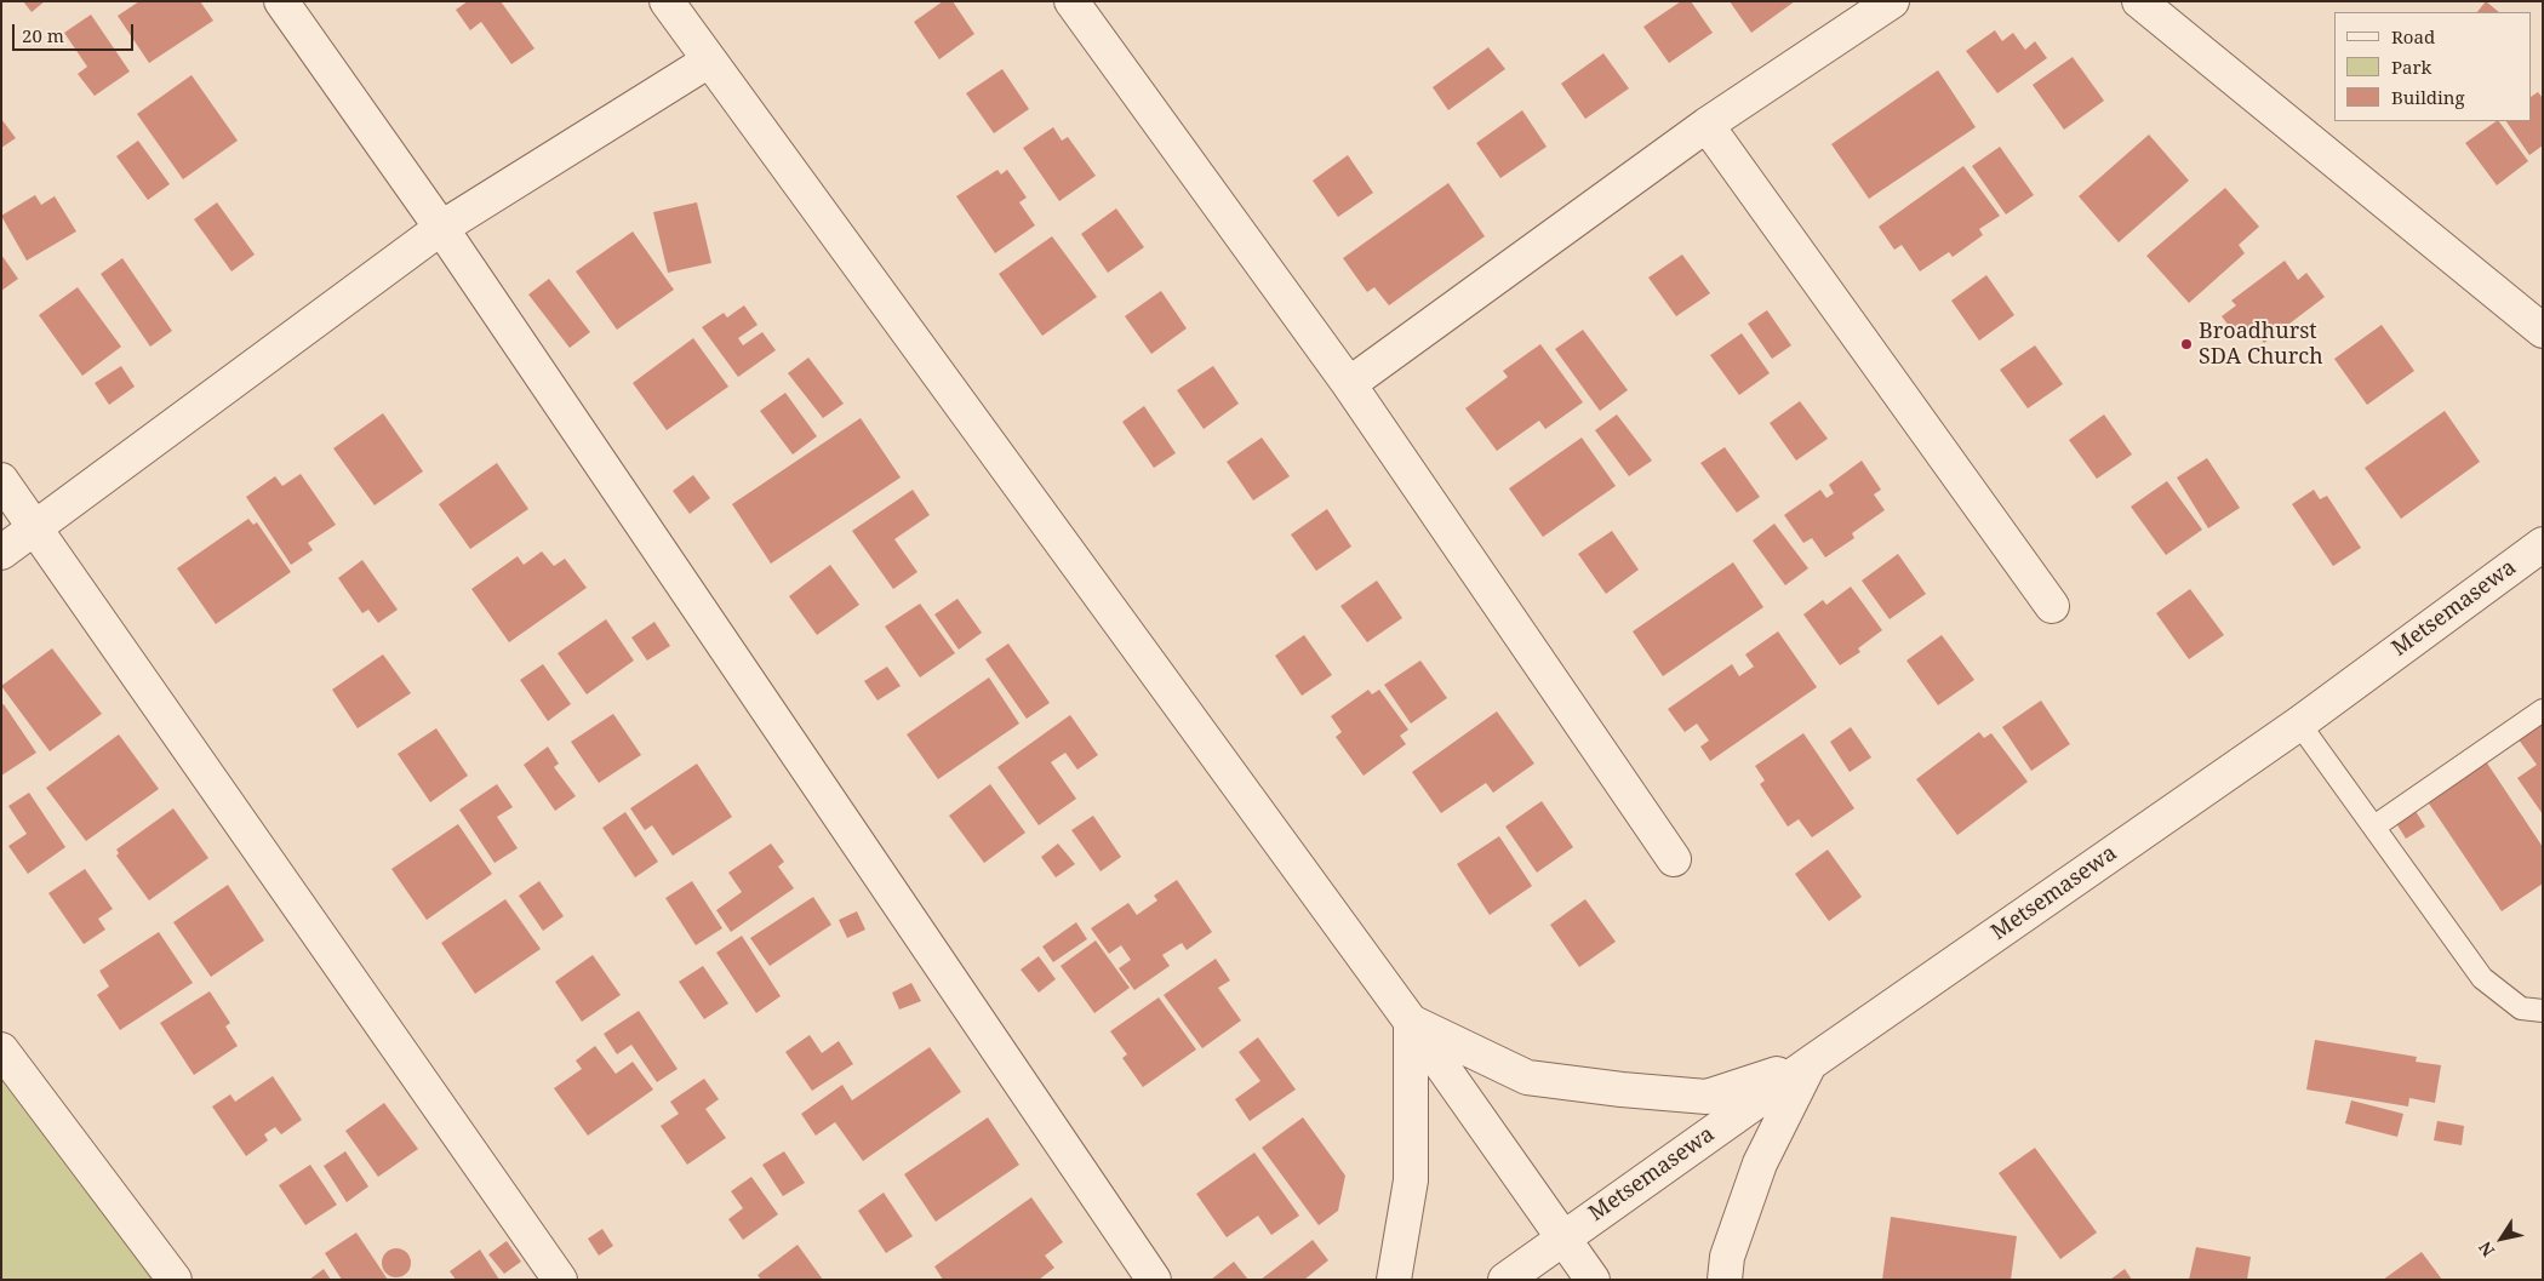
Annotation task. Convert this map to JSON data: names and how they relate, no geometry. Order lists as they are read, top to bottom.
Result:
{
  "streets": {
    "street": ["Metsemasewa"]
  },
  "places": ["Broadhurst SDA Church"],
  "legend": ["Road", "Park", "Building"],
  "scale_bar": "20 m",
  "north": "bottom left"
}
